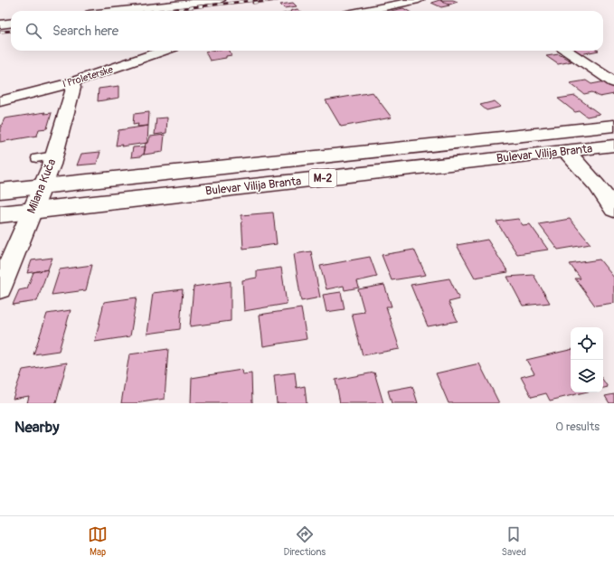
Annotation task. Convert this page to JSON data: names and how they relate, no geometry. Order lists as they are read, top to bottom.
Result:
{
  "streets": {
    "main road": [
      "I Proleterske",
      "Bulevar Vilija Branta",
      "M-2",
      "Milana Kuča"
    ]
  },
  "crossings": [
    ["I Proleterske", "Milana Kuča"],
    ["Bulevar Vilija Branta", "Milana Kuča"]
  ],
  "page": {
    "search": "Search here",
    "heading": ["Nearby", "0 results"],
    "nav": ["Map", "Directions", "Saved"]
  }
}
